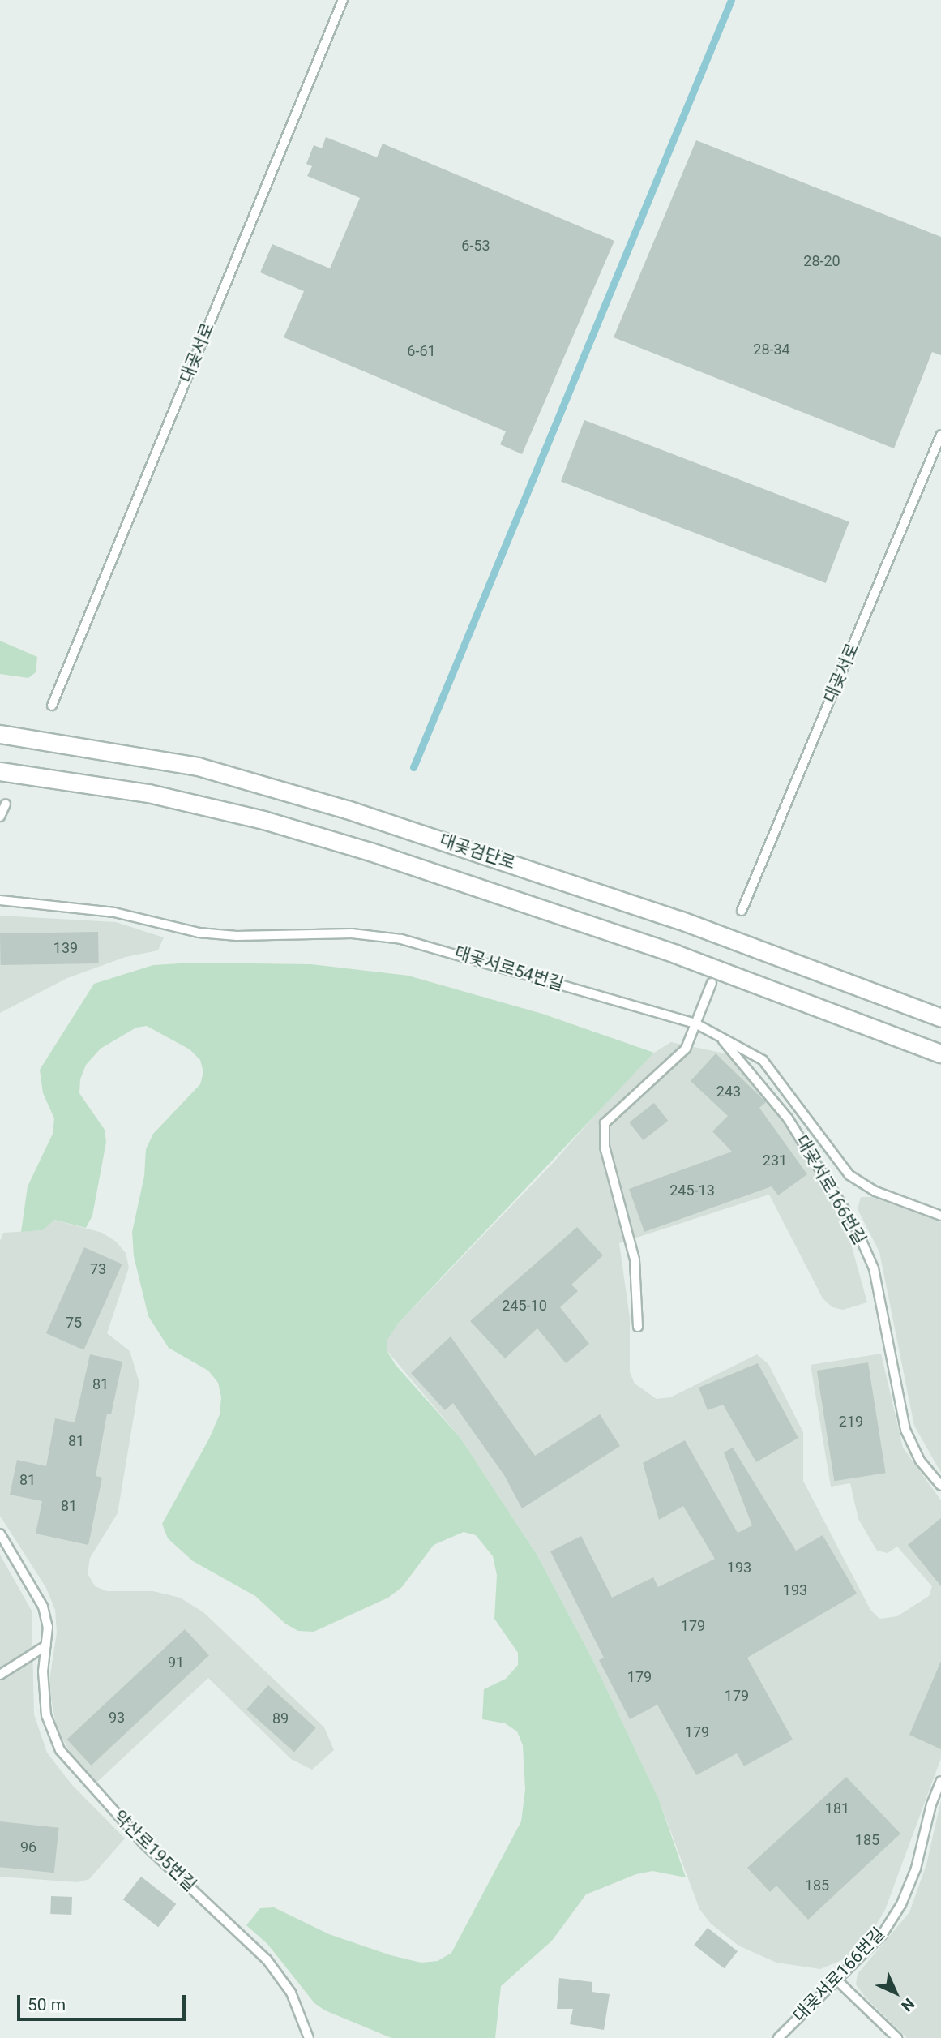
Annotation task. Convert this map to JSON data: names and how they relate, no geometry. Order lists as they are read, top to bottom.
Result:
{
  "streets": {
    "main road": ["대곶검단로"],
    "lane": [
      "대곶서로",
      "대곶서로54번길",
      "대곶서로166번길",
      "약산로195번길"
    ]
  },
  "crossings": [
    ["대곶서로54번길", "대곶서로166번길"]
  ],
  "house_numbers": [
    "6-53",
    "28-20",
    "28-34",
    "6-61",
    "139",
    "243",
    "231",
    "245-13",
    "73",
    "245-10",
    "75",
    "81",
    "219",
    "81",
    "81",
    "81",
    "193",
    "193",
    "179",
    "91",
    "179",
    "179",
    "93",
    "89",
    "179",
    "181",
    "185",
    "96",
    "185"
  ],
  "scale_bar": "50 m",
  "north": "bottom right"
}
